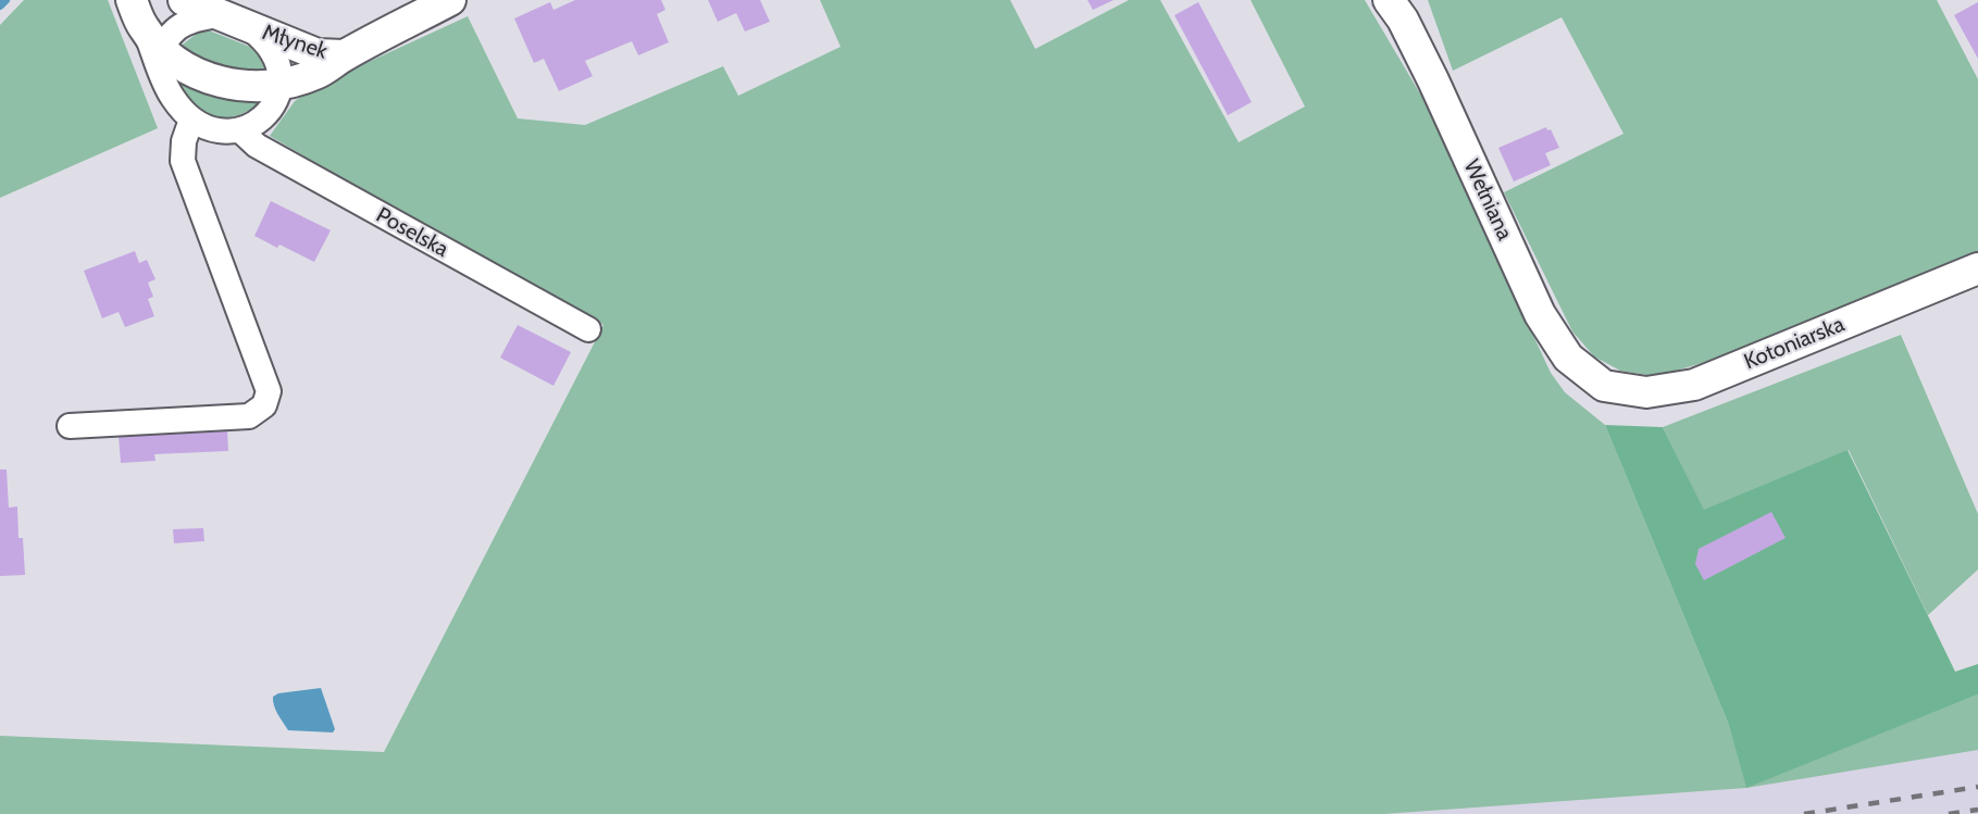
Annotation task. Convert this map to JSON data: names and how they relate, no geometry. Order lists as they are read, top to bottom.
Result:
{
  "streets": {
    "street": [
      "Młynek",
      "Wełniana",
      "Poselska",
      "Kotoniarska"
    ]
  },
  "crossings": [
    ["Wełniana", "Kotoniarska"]
  ]
}
